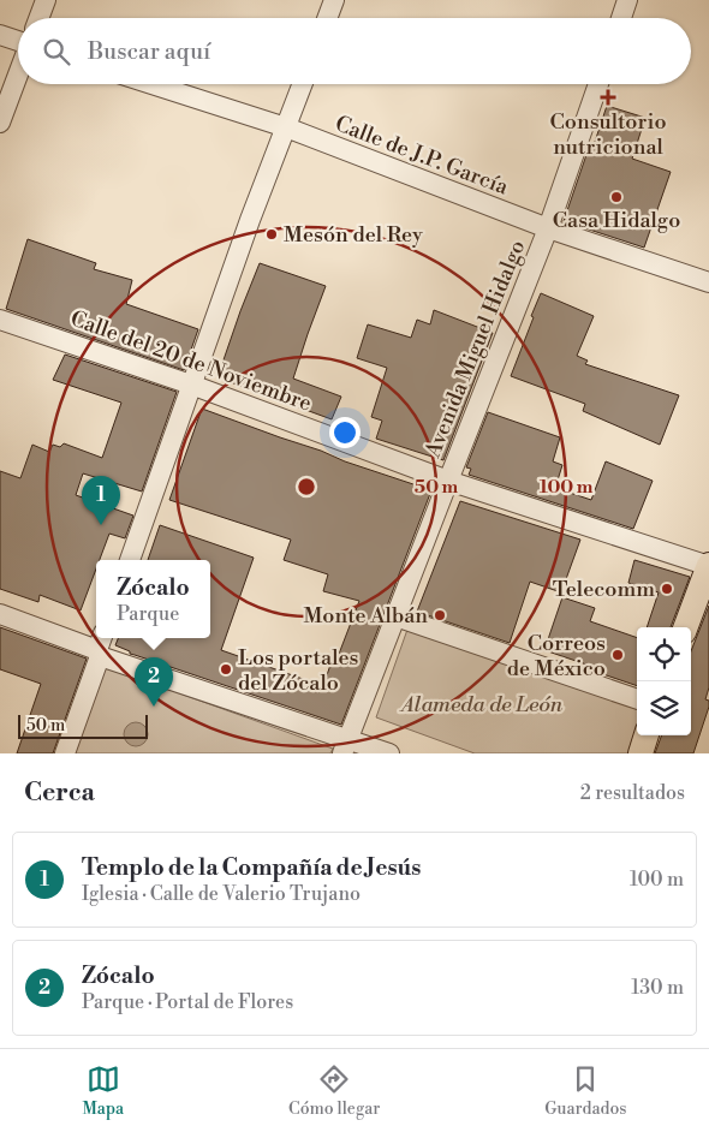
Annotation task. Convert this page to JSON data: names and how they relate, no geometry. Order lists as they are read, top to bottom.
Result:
{
  "streets": {
    "street": ["Calle de J.P. García", "Avenida Miguel Hidalgo", "Calle del 20 de Noviembre"]
  },
  "crossings": [
    ["Calle de J.P. García", "Avenida Miguel Hidalgo"],
    ["Avenida Miguel Hidalgo", "Calle del 20 de Noviembre"]
  ],
  "parks": ["Alameda de León"],
  "places": {
    "health": ["Consultorio nutricional"],
    "other": [
      "Casa Hidalgo",
      "Mesón del Rey",
      "Telecomm",
      "Monte Albán",
      "Correos de México",
      "Los portales del Zócalo"
    ]
  },
  "scale_bar": "50 m",
  "page": {
    "search": "Buscar aquí",
    "pins": ["1", "2"],
    "popup": ["Zócalo", "Parque"],
    "scale": "50 m",
    "heading": ["Cerca", "2 resultados"],
    "list": [
      {
        "mark": "1",
        "name": "Templo de la Compañía de Jesús",
        "note": "Iglesia · Calle de Valerio Trujano",
        "value": "100 m"
      },
      {
        "mark": "2",
        "name": "Zócalo",
        "note": "Parque · Portal de Flores",
        "value": "130 m"
      }
    ],
    "nav": ["Mapa", "Cómo llegar", "Guardados"]
  },
  "rings": ["50 m", "100 m"]
}
